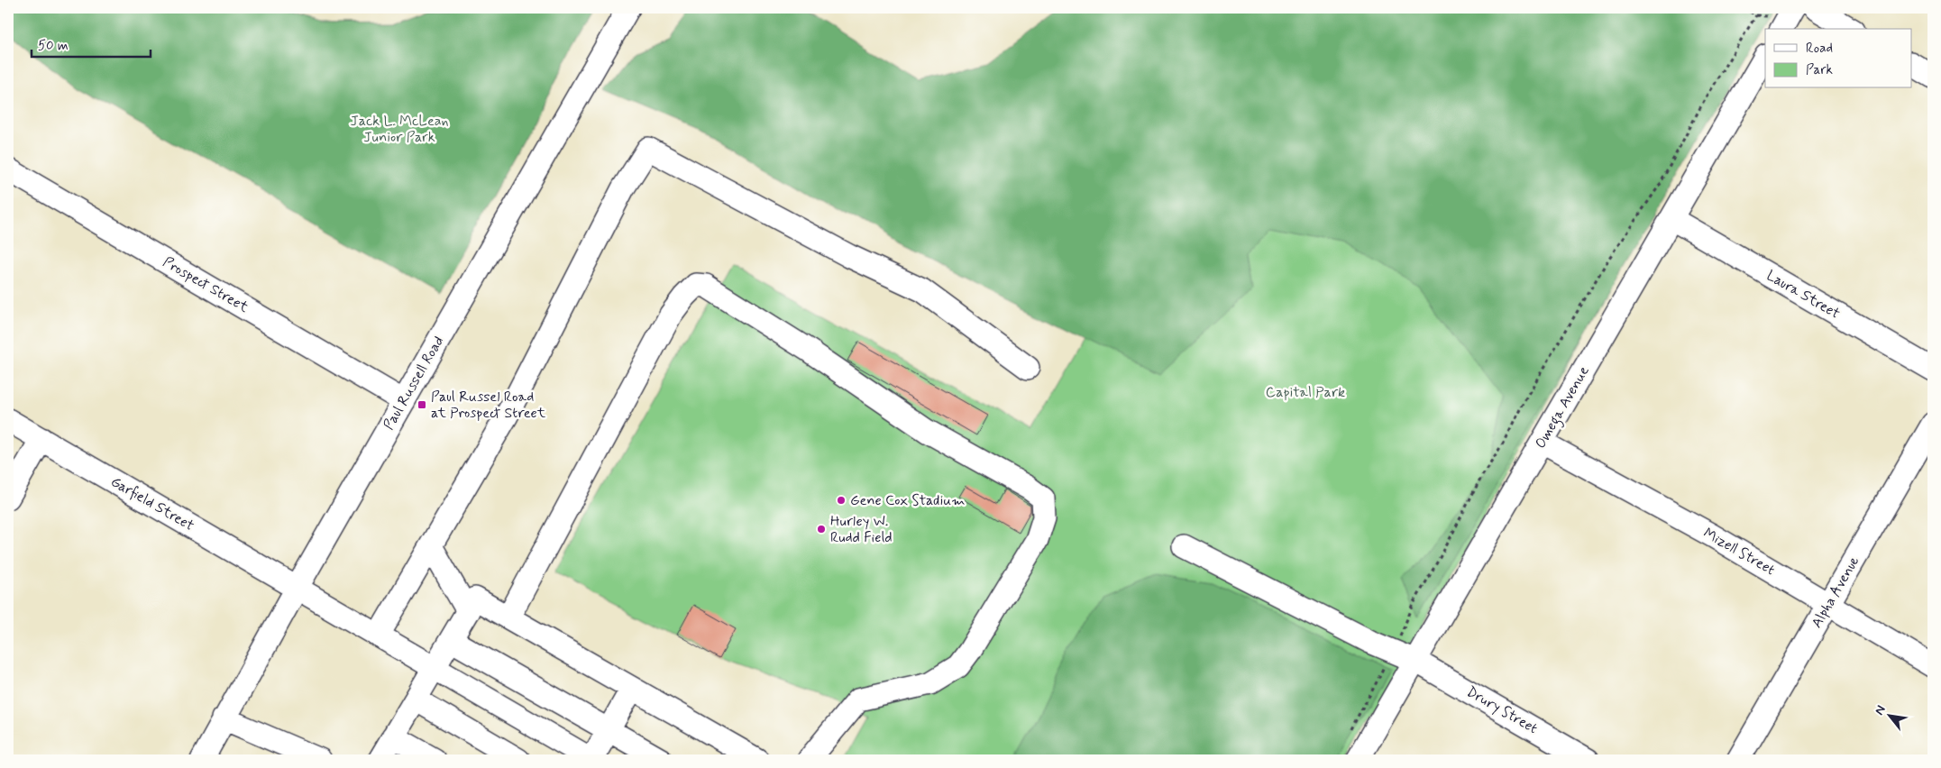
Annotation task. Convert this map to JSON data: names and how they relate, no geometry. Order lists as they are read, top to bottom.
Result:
{
  "streets": {
    "street": [
      "Prospect Street",
      "Laura Street",
      "Paul Russell Road",
      "Omega Avenue",
      "Garfield Street",
      "Mizell Street",
      "Alpha Avenue",
      "Drury Street"
    ]
  },
  "crossings": [
    ["Prospect Street", "Paul Russell Road"],
    ["Laura Street", "Omega Avenue"],
    ["Paul Russell Road", "Garfield Street"],
    ["Omega Avenue", "Mizell Street"],
    ["Omega Avenue", "Drury Street"],
    ["Mizell Street", "Alpha Avenue"]
  ],
  "parks": ["Jack L. McLean Junior Park", "Capital Park"],
  "places": {
    "transit": ["Paul Russel Road at Prospect Street"],
    "other": ["Gene Cox Stadium", "Hurley W. Rudd Field"]
  },
  "legend": ["Road", "Park"],
  "scale_bar": "50 m",
  "north": "top left"
}
